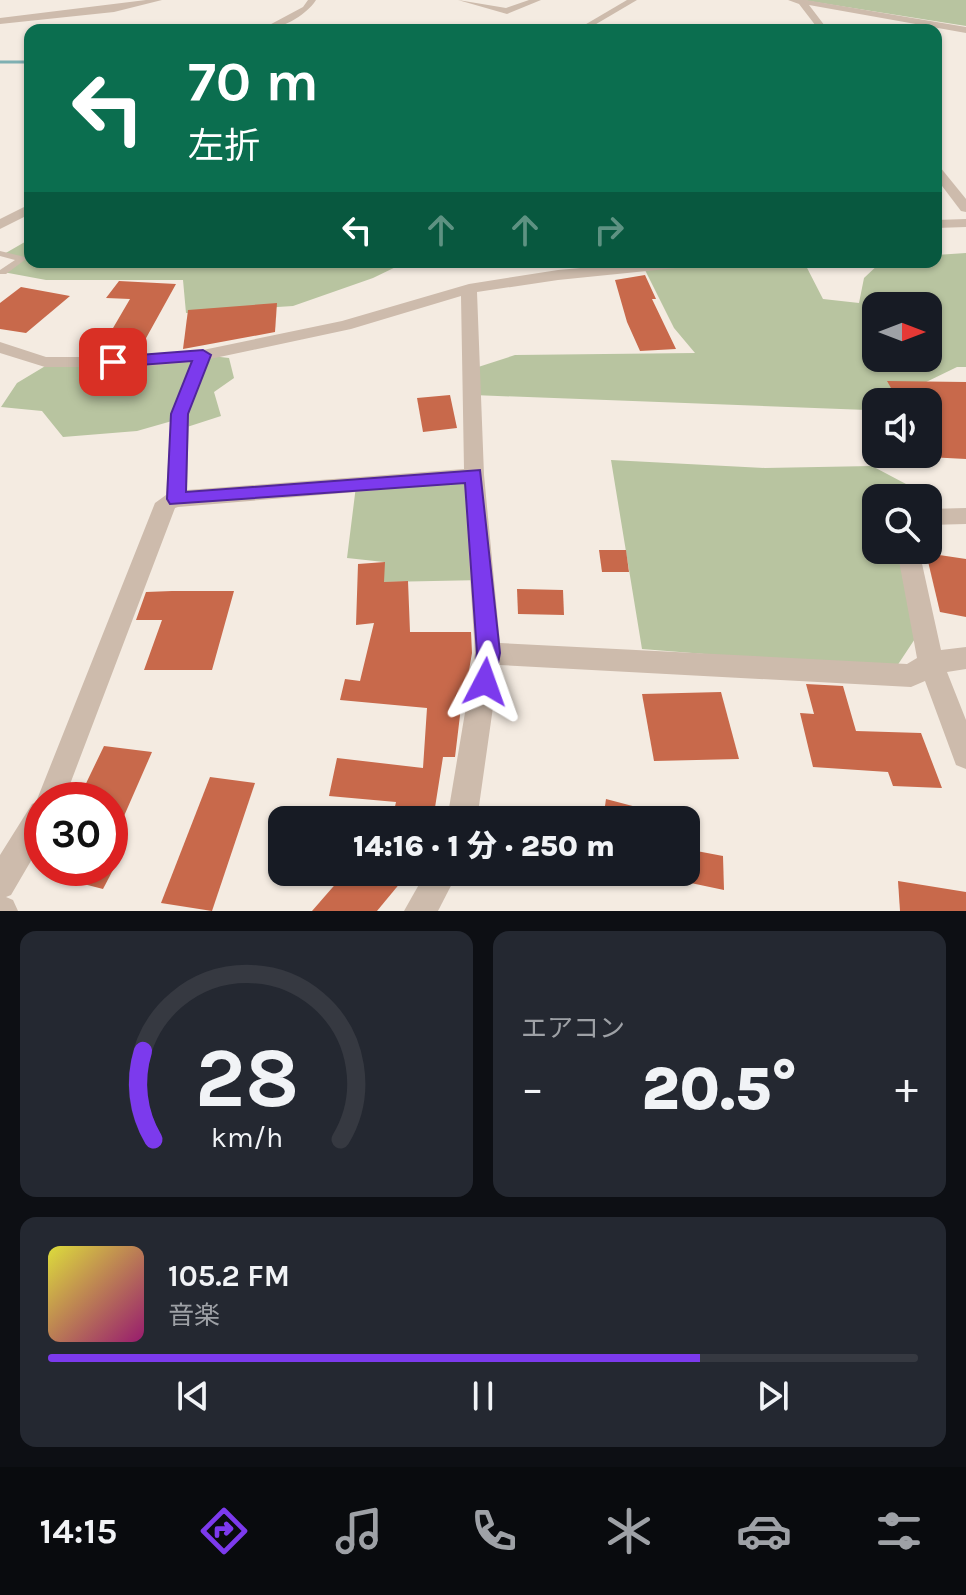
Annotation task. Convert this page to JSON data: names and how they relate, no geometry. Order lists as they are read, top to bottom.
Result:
{
  "north": "right",
  "page": {
    "turn": ["70 m", "左折"],
    "limit": "30",
    "trip": "14:16 · 1 分 · 250 m",
    "tile": "エアコン",
    "heat": ["−", "20.5°", "+"],
    "song": ["105.2 FM", "音楽"],
    "tabs": "14:15",
    "gauge": ["28", "km/h"]
  }
}
